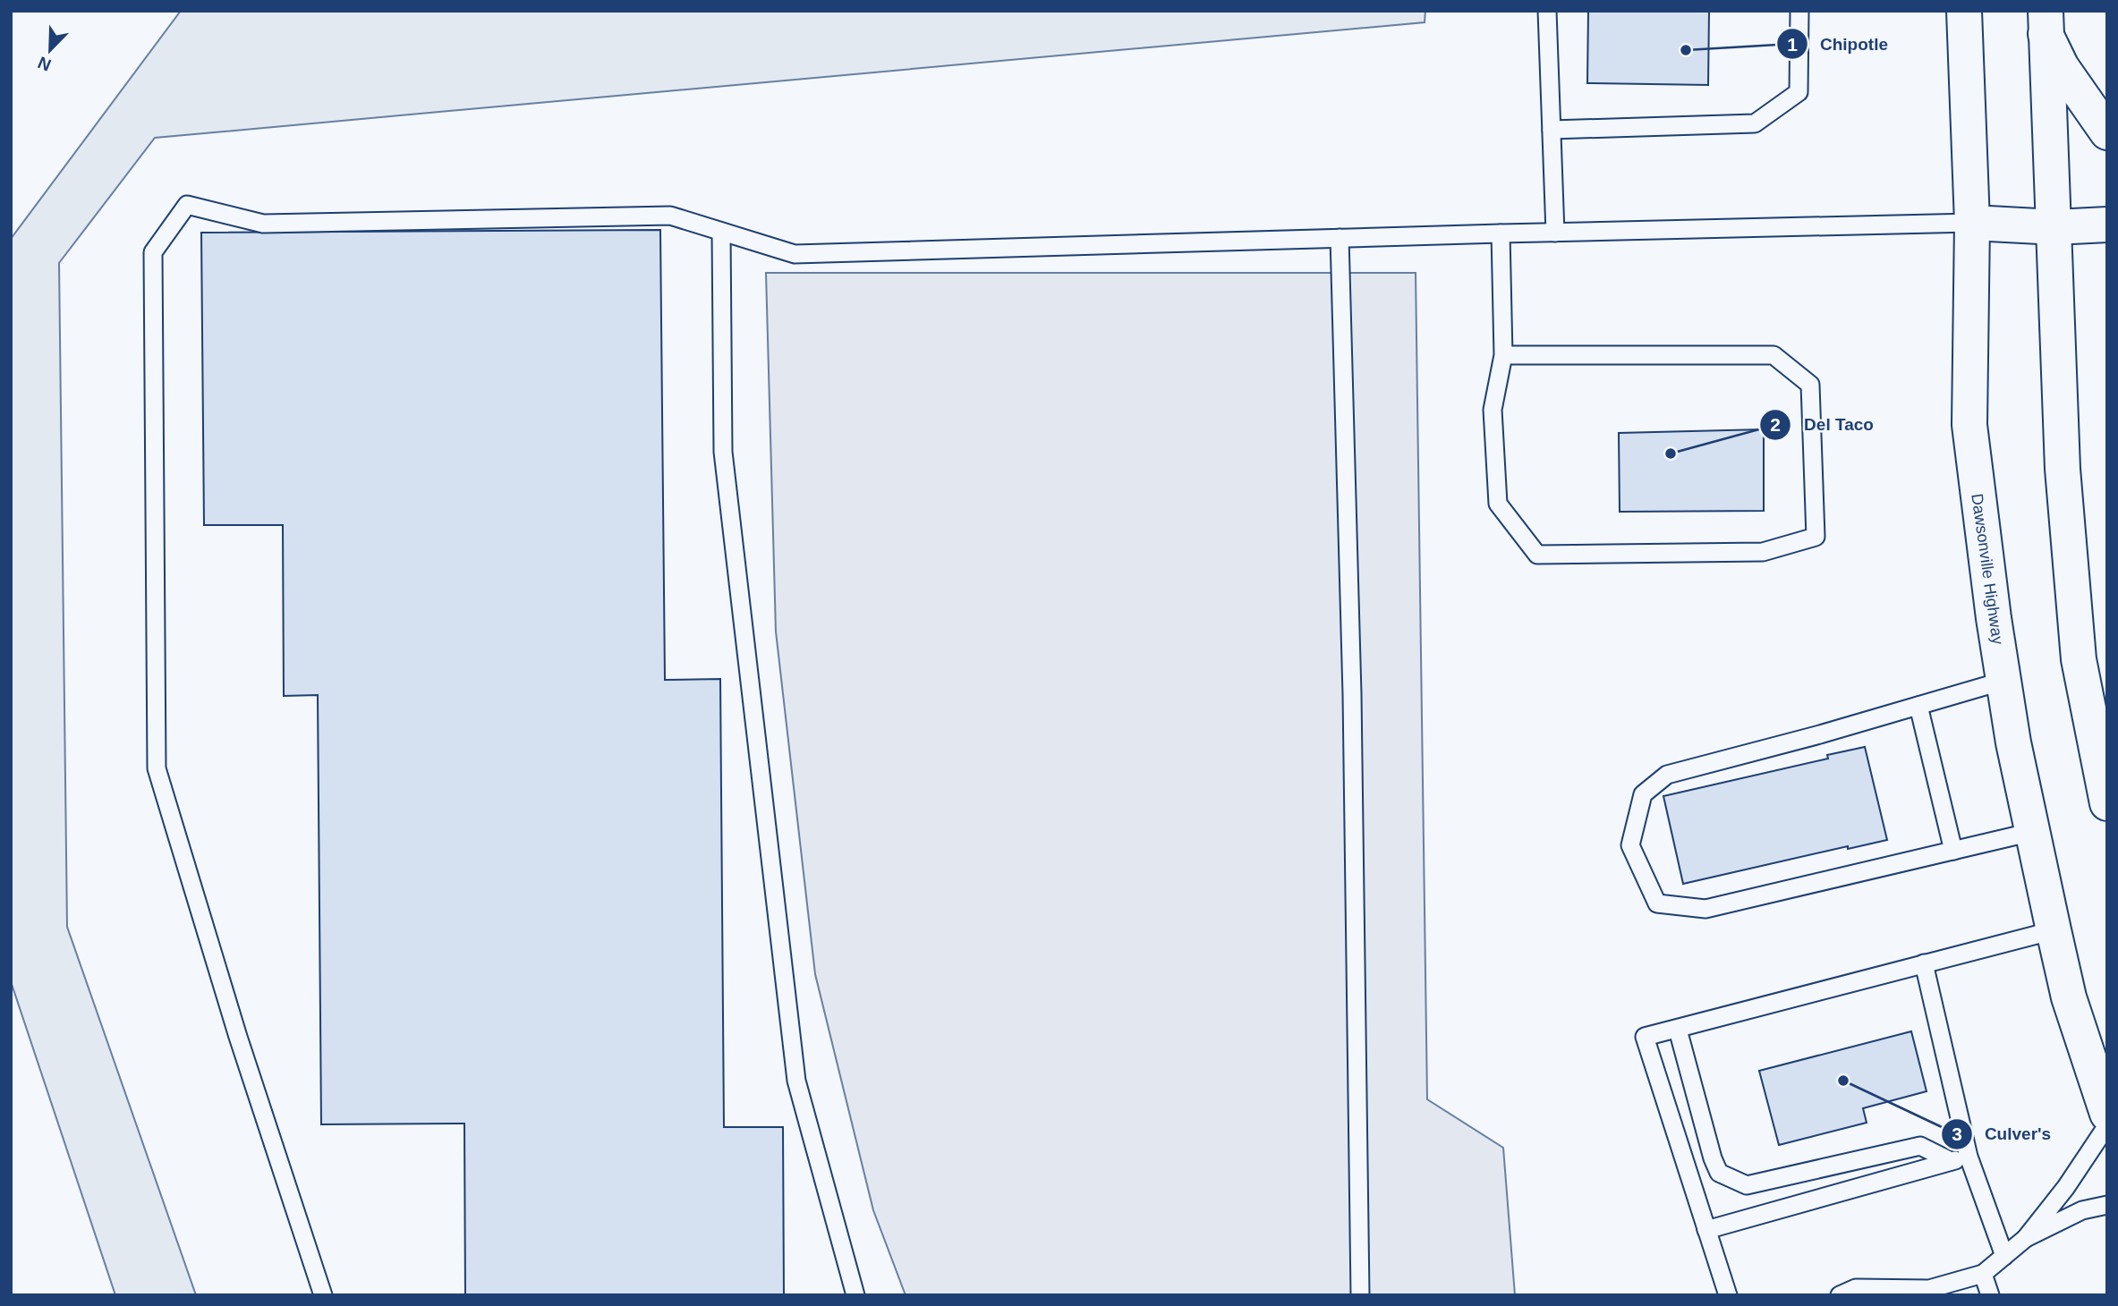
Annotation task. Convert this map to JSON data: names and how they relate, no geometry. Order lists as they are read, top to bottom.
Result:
{
  "streets": {
    "main road": ["Dawsonville Highway"]
  },
  "places": ["Chipotle", "Del Taco", "Culver's"],
  "north": "bottom left"
}
